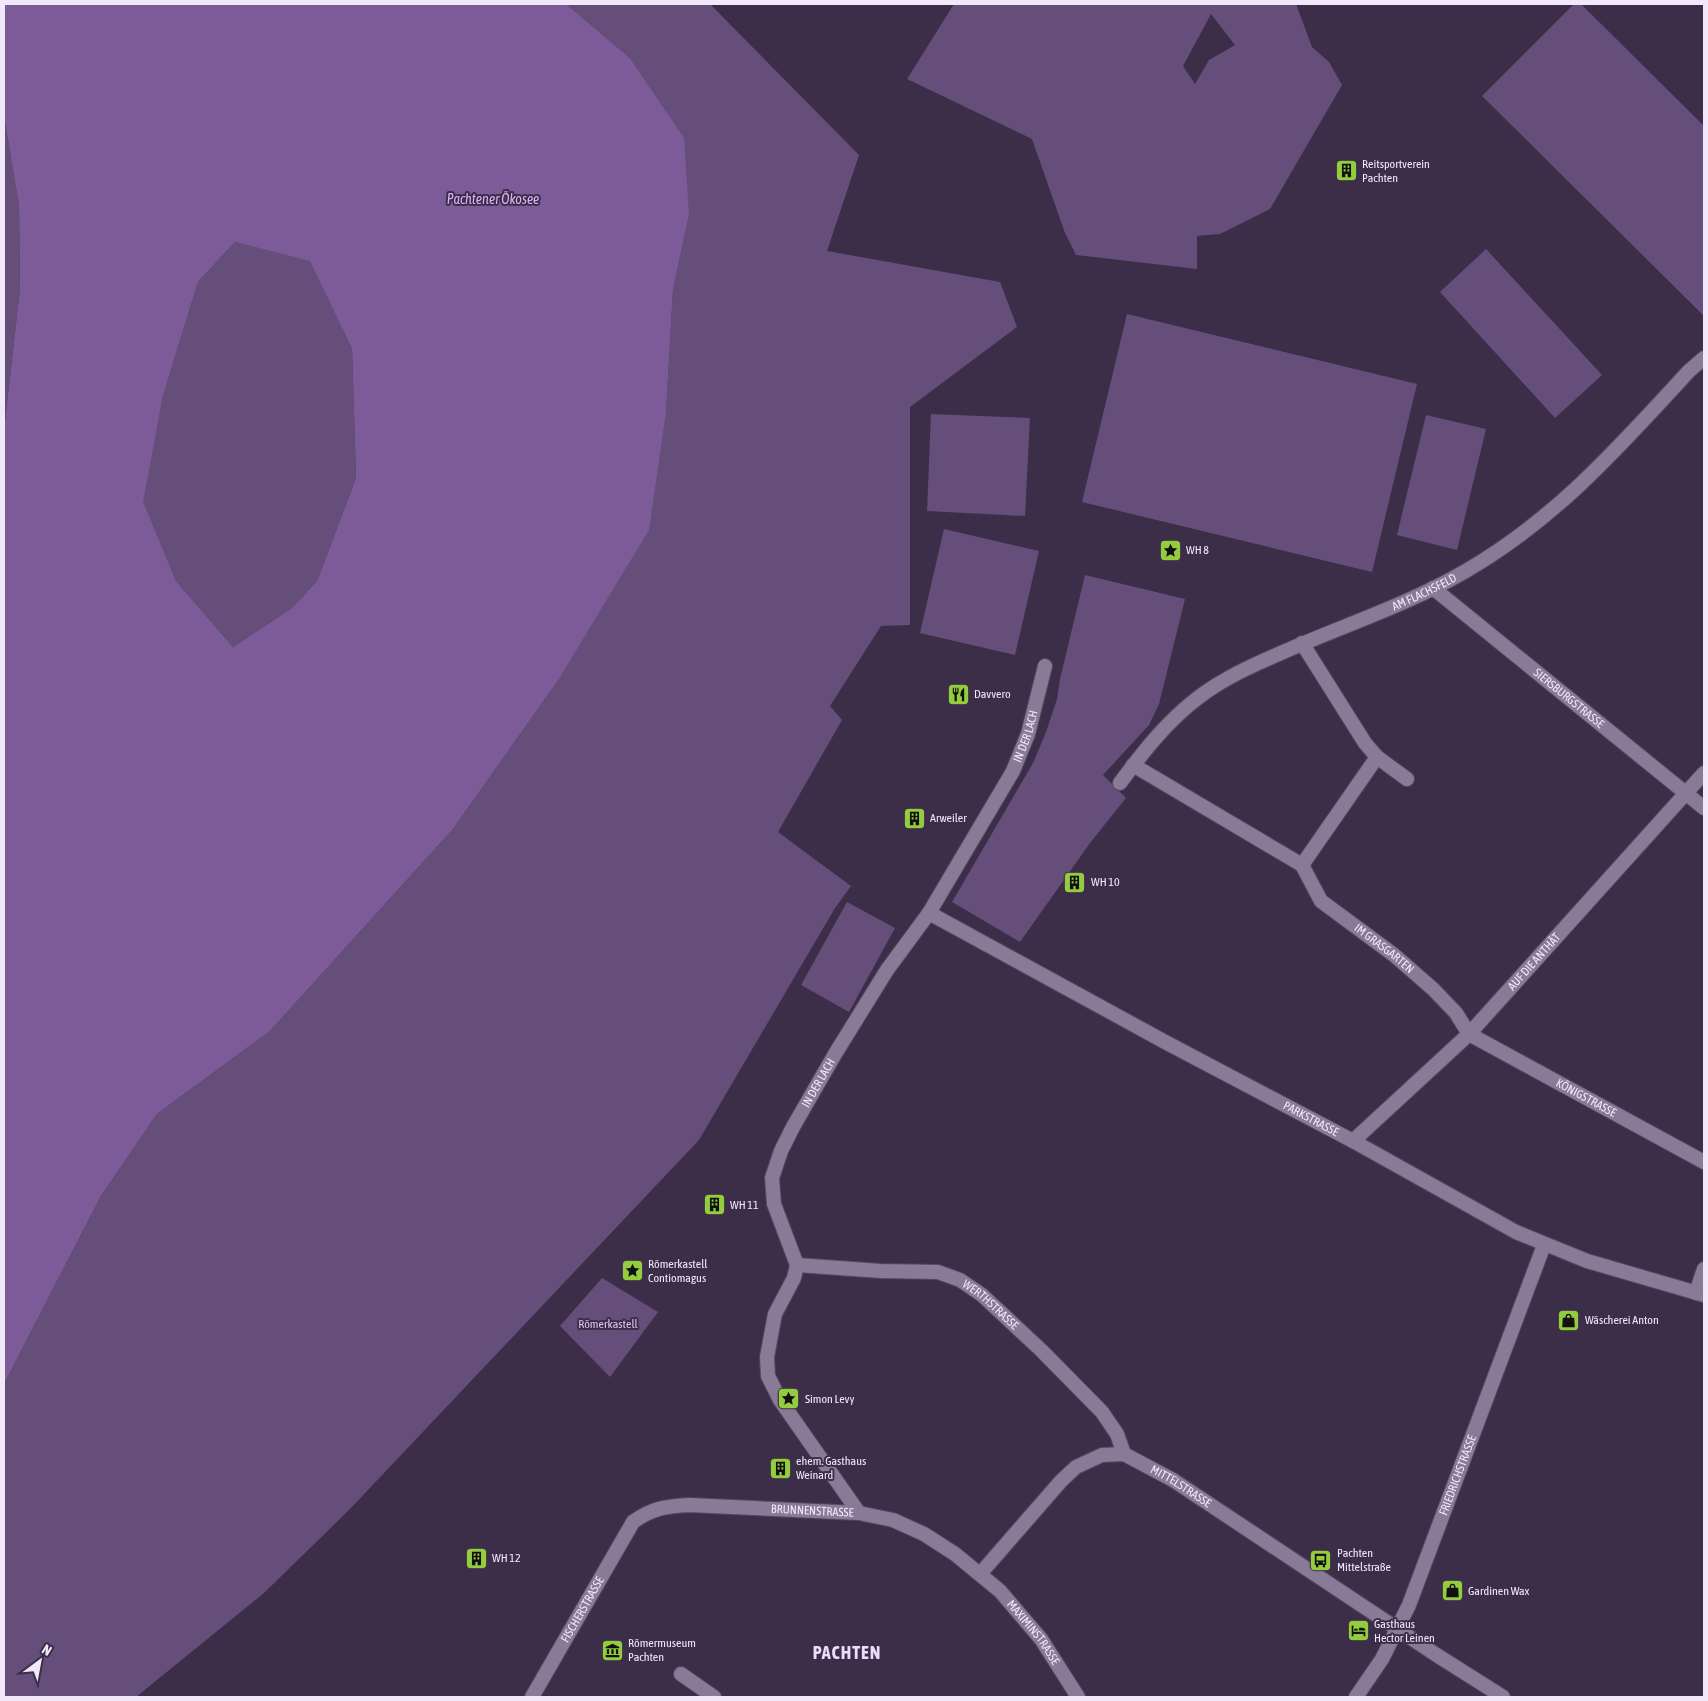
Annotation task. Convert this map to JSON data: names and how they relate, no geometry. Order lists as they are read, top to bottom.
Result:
{
  "streets": {
    "street": [
      "AM FLACHSFELD",
      "SIERSBURGSTRASSE",
      "IN DER LACH",
      "IM GRASGARTEN",
      "AUF DIE ANTHÄT",
      "KÖNIGSTRASSE",
      "PARKSTRASSE",
      "WERTHSTRASSE",
      "FRIEDRICHSTRASSE",
      "MITTELSTRASSE",
      "BRUNNENSTRASSE",
      "FISCHERSTRASSE",
      "MAXIMINSTRASSE"
    ]
  },
  "crossings": [
    ["AM FLACHSFELD", "SIERSBURGSTRASSE"],
    ["SIERSBURGSTRASSE", "AUF DIE ANTHÄT"],
    ["IN DER LACH", "PARKSTRASSE"],
    ["IN DER LACH", "WERTHSTRASSE"],
    ["IM GRASGARTEN", "AUF DIE ANTHÄT"],
    ["IM GRASGARTEN", "KÖNIGSTRASSE"],
    ["AUF DIE ANTHÄT", "KÖNIGSTRASSE"],
    ["AUF DIE ANTHÄT", "PARKSTRASSE"],
    ["PARKSTRASSE", "FRIEDRICHSTRASSE"],
    ["WERTHSTRASSE", "MITTELSTRASSE"],
    ["FRIEDRICHSTRASSE", "MITTELSTRASSE"],
    ["BRUNNENSTRASSE", "FISCHERSTRASSE"],
    ["BRUNNENSTRASSE", "MAXIMINSTRASSE"]
  ],
  "districts": ["PACHTEN"],
  "water": ["Pachtener Ökosee"],
  "parks": ["Römerkastell"],
  "places": {
    "building": [
      "Reitsportverein Pachten",
      "Arweiler",
      "WH 10",
      "WH 11",
      "ehem. Gasthaus Weinard",
      "WH 12"
    ],
    "place": ["WH 8", "Römerkastell Contiomagus", "Simon Levy"],
    "restaurant": ["Davvero"],
    "shop": ["Wäscherei Anton", "Gardinen Wax"],
    "bus stop": ["Pachten Mittelstraße"],
    "hotel": ["Gasthaus Hector Leinen"],
    "museum": ["Römermuseum Pachten"]
  },
  "north": "top right"
}
